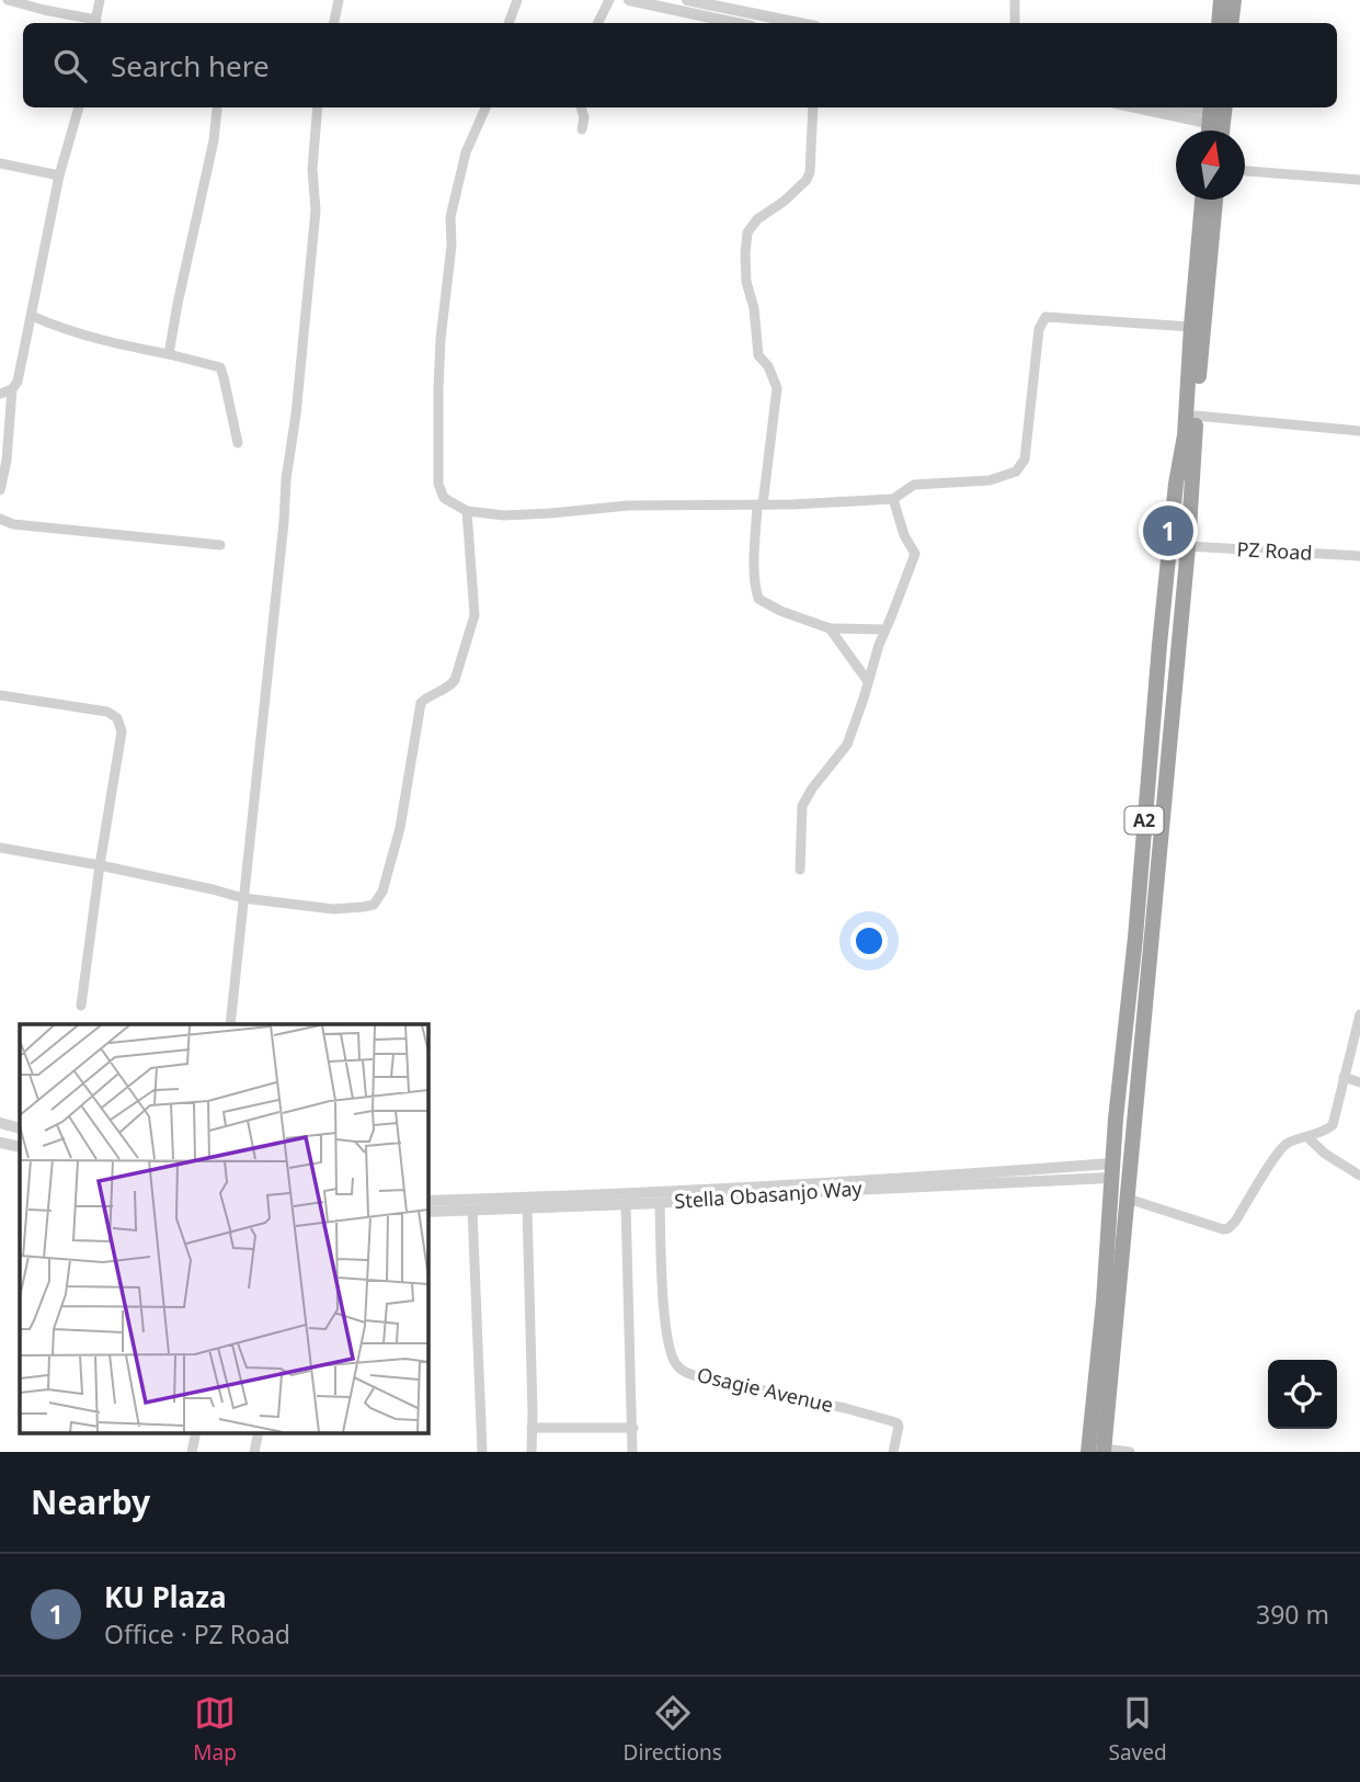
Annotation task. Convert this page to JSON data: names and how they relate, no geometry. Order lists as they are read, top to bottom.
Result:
{
  "streets": {
    "highway": ["A2"],
    "street": ["PZ Road", "Stella Obasanjo Way", "Osagie Avenue"]
  },
  "crossings": [
    ["PZ Road", "A2"],
    ["A2", "Stella Obasanjo Way"],
    ["Stella Obasanjo Way", "Osagie Avenue"]
  ],
  "north": "top",
  "page": {
    "search": "Search here",
    "pins": "1",
    "heading": "Nearby",
    "list": [
      {
        "mark": "1",
        "name": "KU Plaza",
        "note": "Office · PZ Road",
        "value": "390 m"
      }
    ],
    "nav": ["Map", "Directions", "Saved"]
  }
}
